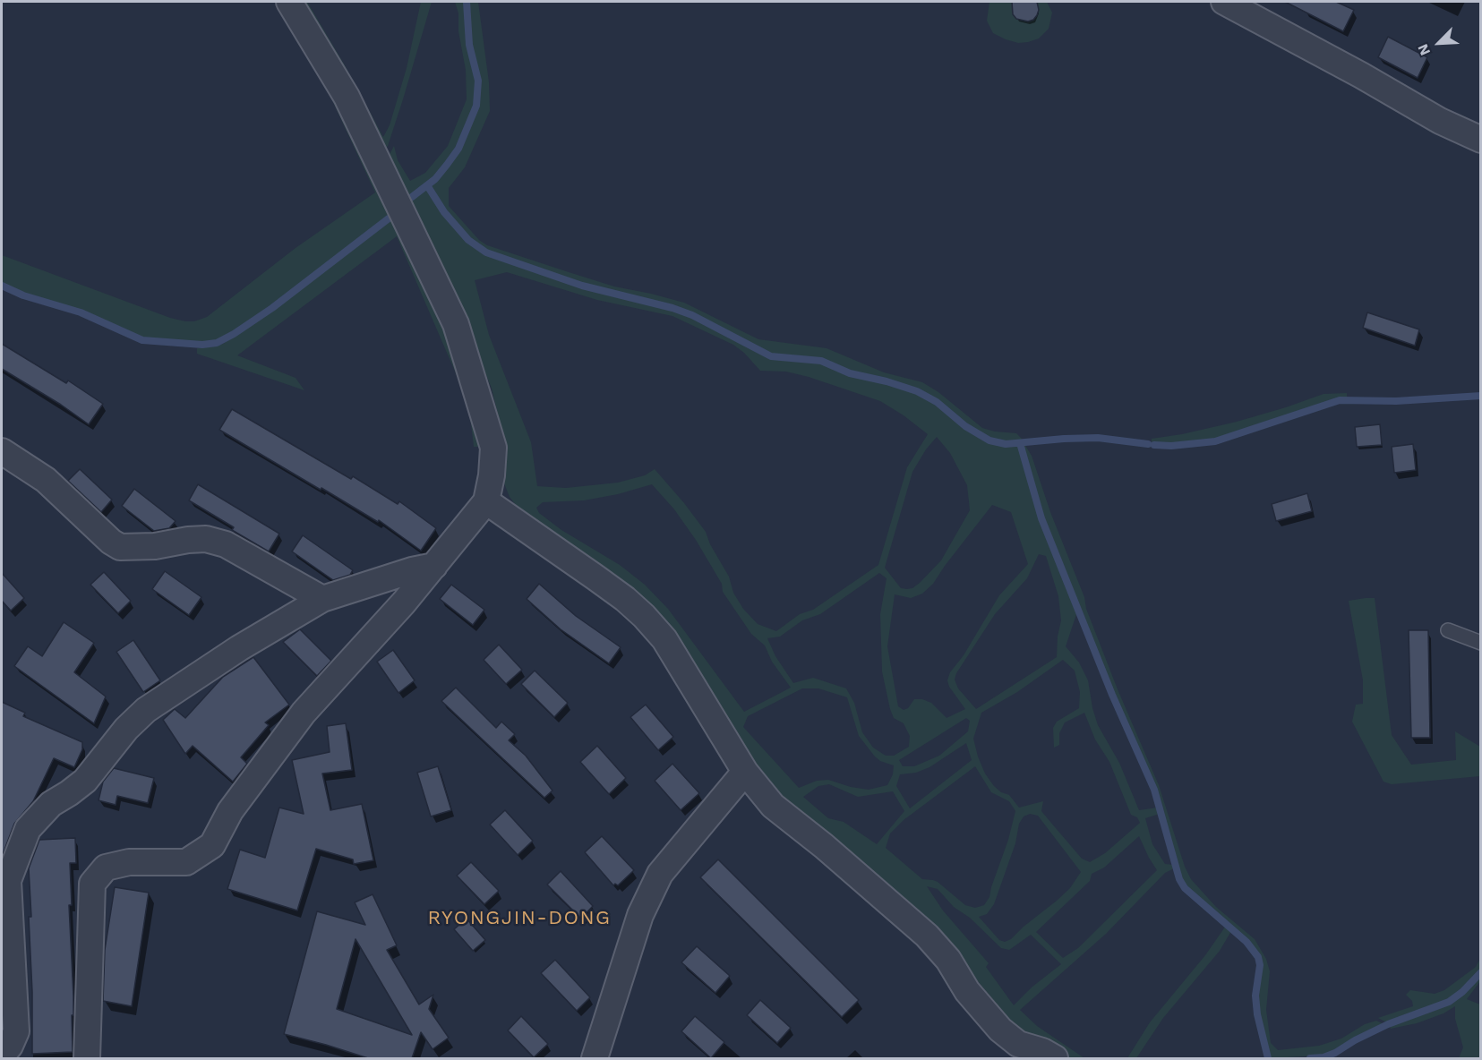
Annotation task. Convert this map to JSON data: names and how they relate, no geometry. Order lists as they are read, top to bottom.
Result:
{
  "districts": ["RYONGJIN-DONG"],
  "north": "bottom left"
}
